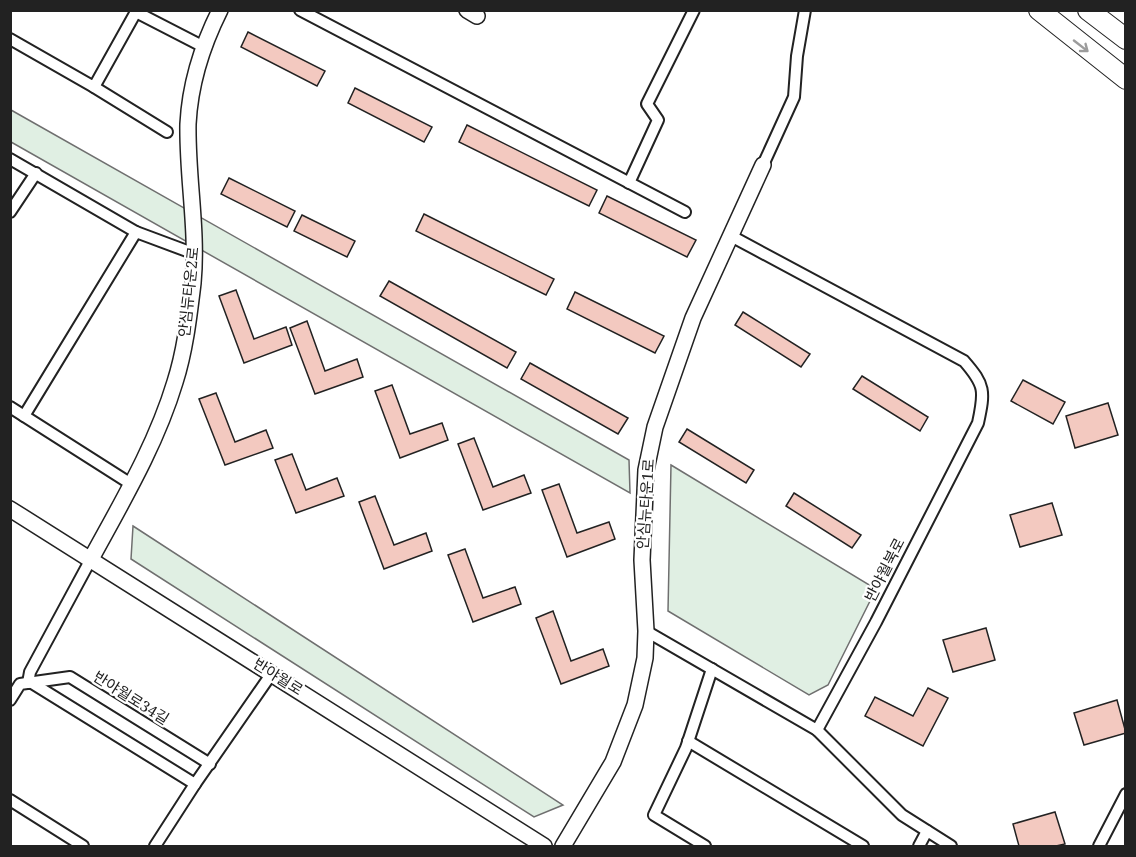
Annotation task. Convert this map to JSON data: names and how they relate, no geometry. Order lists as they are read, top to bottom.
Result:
{
  "streets": {
    "street": [
      "안심뉴타운2로",
      "안심뉴타운1로",
      "반야월북로",
      "반야월로",
      "반야월로34길"
    ]
  },
  "crossings": [
    ["안심뉴타운2로", "반야월로"],
    ["안심뉴타운1로", "반야월북로"]
  ]
}
